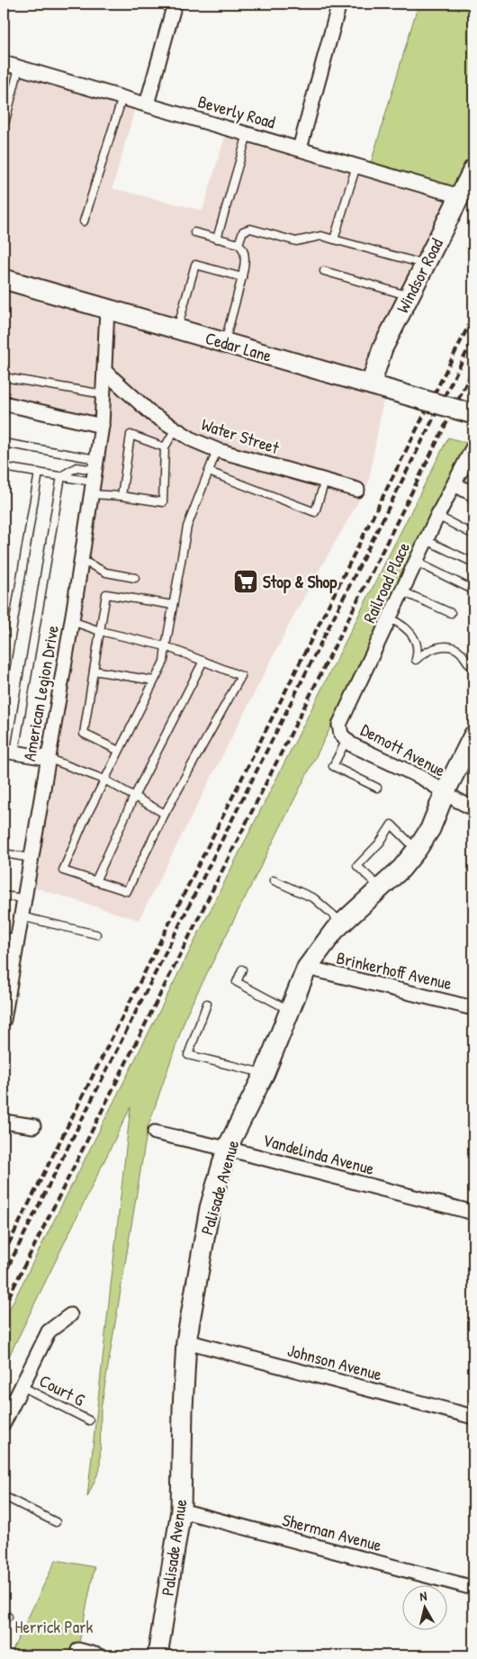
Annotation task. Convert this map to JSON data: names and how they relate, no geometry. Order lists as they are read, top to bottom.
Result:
{
  "streets": {
    "street": [
      "Beverly Road",
      "Windsor Road",
      "Cedar Lane",
      "Water Street",
      "Railroad Place",
      "American Legion Drive",
      "Demott Avenue",
      "Brinkerhoff Avenue",
      "Vandelinda Avenue",
      "Palisade Avenue",
      "Johnson Avenue",
      "Sherman Avenue"
    ],
    "lane": ["Court G"]
  },
  "crossings": [
    ["Beverly Road", "Windsor Road"],
    ["Windsor Road", "Cedar Lane"],
    ["Cedar Lane", "American Legion Drive"],
    ["Water Street", "American Legion Drive"],
    ["Railroad Place", "Demott Avenue"],
    ["Demott Avenue", "Palisade Avenue"],
    ["Brinkerhoff Avenue", "Palisade Avenue"],
    ["Vandelinda Avenue", "Palisade Avenue"],
    ["Palisade Avenue", "Johnson Avenue"],
    ["Palisade Avenue", "Sherman Avenue"]
  ],
  "parks": ["Herrick Park"],
  "places": {
    "supermarket": ["Stop & Shop"]
  },
  "north": "top"
}
